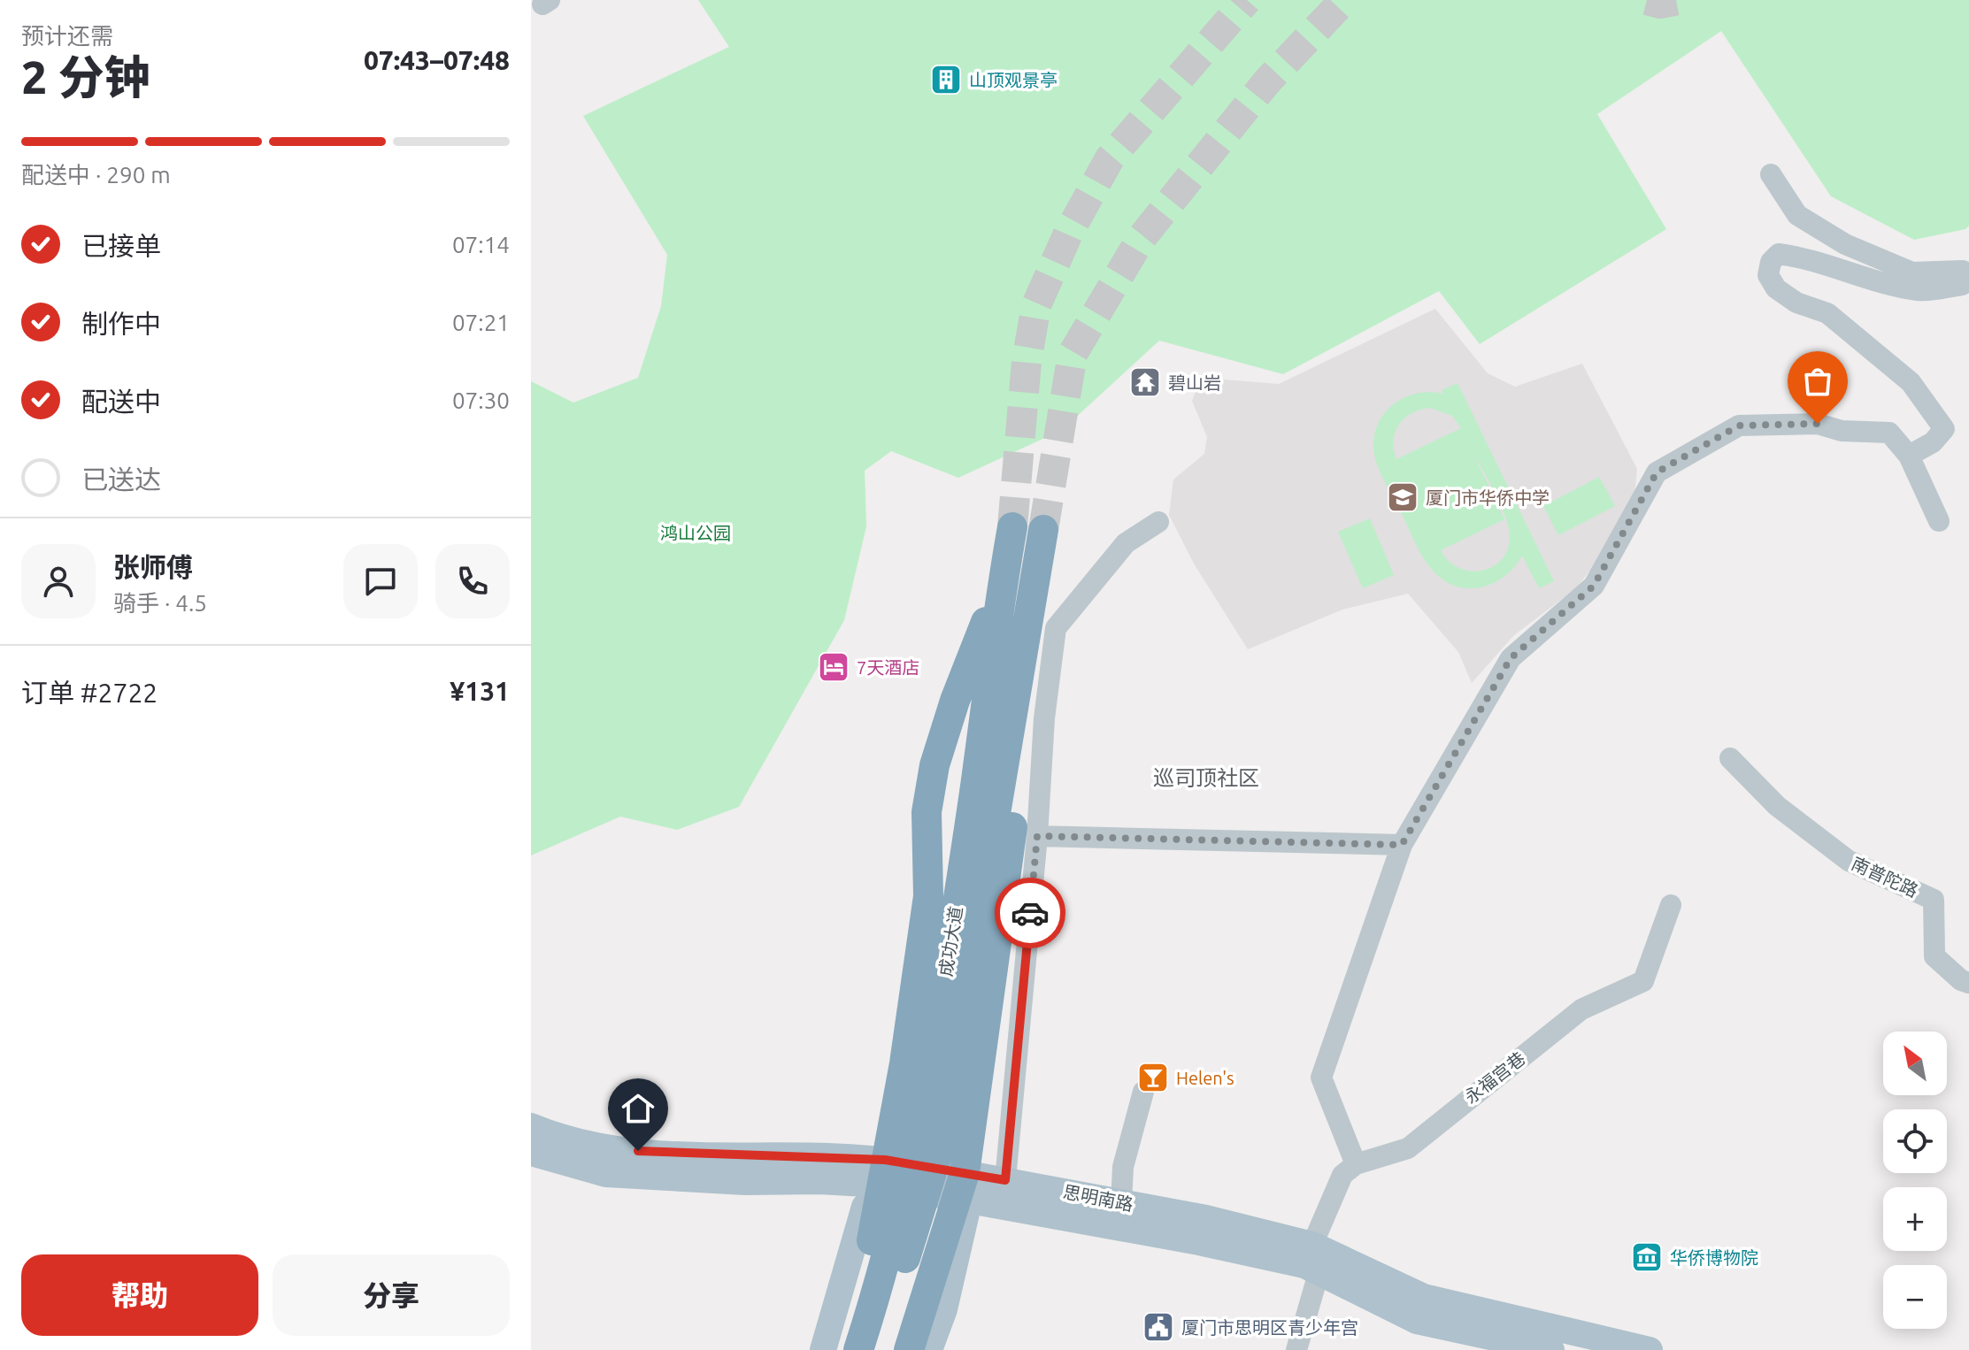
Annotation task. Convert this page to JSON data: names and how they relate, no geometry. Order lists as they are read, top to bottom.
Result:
{
  "streets": {
    "highway": ["成功大道"],
    "main road": ["思明南路"],
    "street": ["南普陀路", "永福宫巷"]
  },
  "districts": ["巡司顶社区"],
  "parks": ["鸿山公园"],
  "places": {
    "building": ["山顶观景亭"],
    "temple": ["碧山岩"],
    "school or university": ["厦门市华侨中学"],
    "hotel": ["7天酒店"],
    "bar": ["Helen's"],
    "museum": ["华侨博物院"],
    "public building": ["厦门市思明区青少年宫"]
  },
  "north": "top left",
  "page": {
    "heading": ["2 分钟", "预计还需", "07:43–07:48"],
    "panel": [
      "张师傅",
      "骑手 · 4.5",
      "订单 #2722",
      "¥131"
    ],
    "bar": "配送中 · 290 m",
    "list": [
      ["已接单", "07:14"],
      ["制作中", "07:21"],
      ["配送中", "07:30"],
      "已送达"
    ],
    "map_buttons": ["+", "−"],
    "buttons": ["帮助", "分享"]
  }
}
